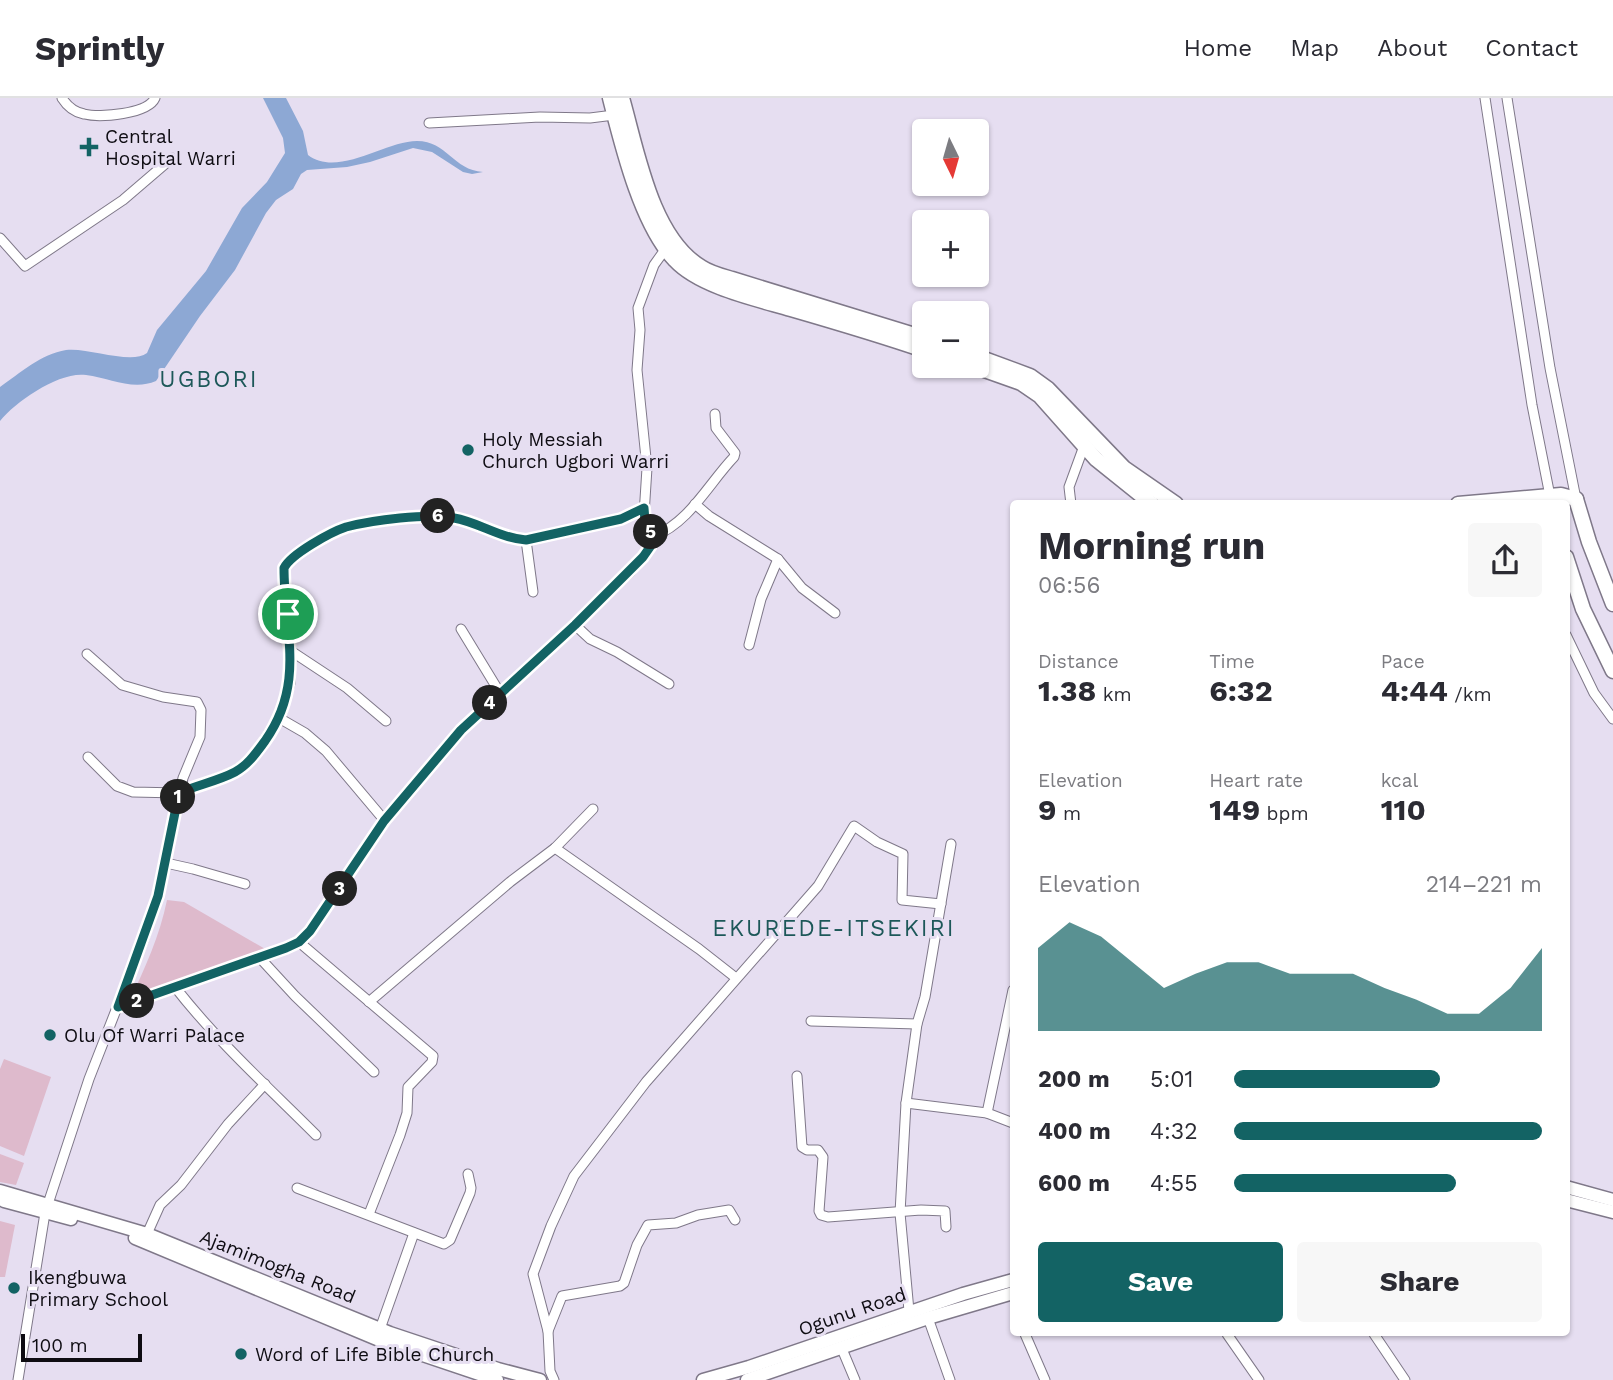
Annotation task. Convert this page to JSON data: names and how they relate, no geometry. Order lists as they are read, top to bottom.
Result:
{
  "streets": {
    "main road": ["Ajamimogha Road", "Ogunu Road"]
  },
  "districts": ["UGBORI", "EKUREDE-ITSEKIRI"],
  "places": {
    "health": ["Central Hospital Warri"],
    "other": [
      "Holy Messiah Church Ugbori Warri",
      "Olu Of Warri Palace",
      "Ikengbuwa Primary School",
      "Word of Life Bible Church"
    ]
  },
  "scale_bar": "100 m",
  "north": "bottom",
  "page": {
    "header": "Sprintly",
    "nav": [
      "Home",
      "Map",
      "About",
      "Contact"
    ],
    "map_buttons": ["+", "−"],
    "pins": [
      "6",
      "5",
      "4",
      "1",
      "3",
      "2"
    ],
    "heading": ["Morning run", "06:56"],
    "stats": [
      ["Distance", "1.38 km"],
      ["Time", "6:32"],
      ["Pace", "4:44 /km"],
      ["Elevation", "9 m"],
      ["Heart rate", "149 bpm"],
      ["kcal", "110"]
    ],
    "chart": ["Elevation", "214–221 m"],
    "list": [
      {
        "name": "200 m",
        "note": "5:01"
      },
      {
        "name": "400 m",
        "note": "4:32"
      },
      {
        "name": "600 m",
        "note": "4:55"
      }
    ],
    "buttons": ["Save", "Share"],
    "scale": "100 m"
  }
}
